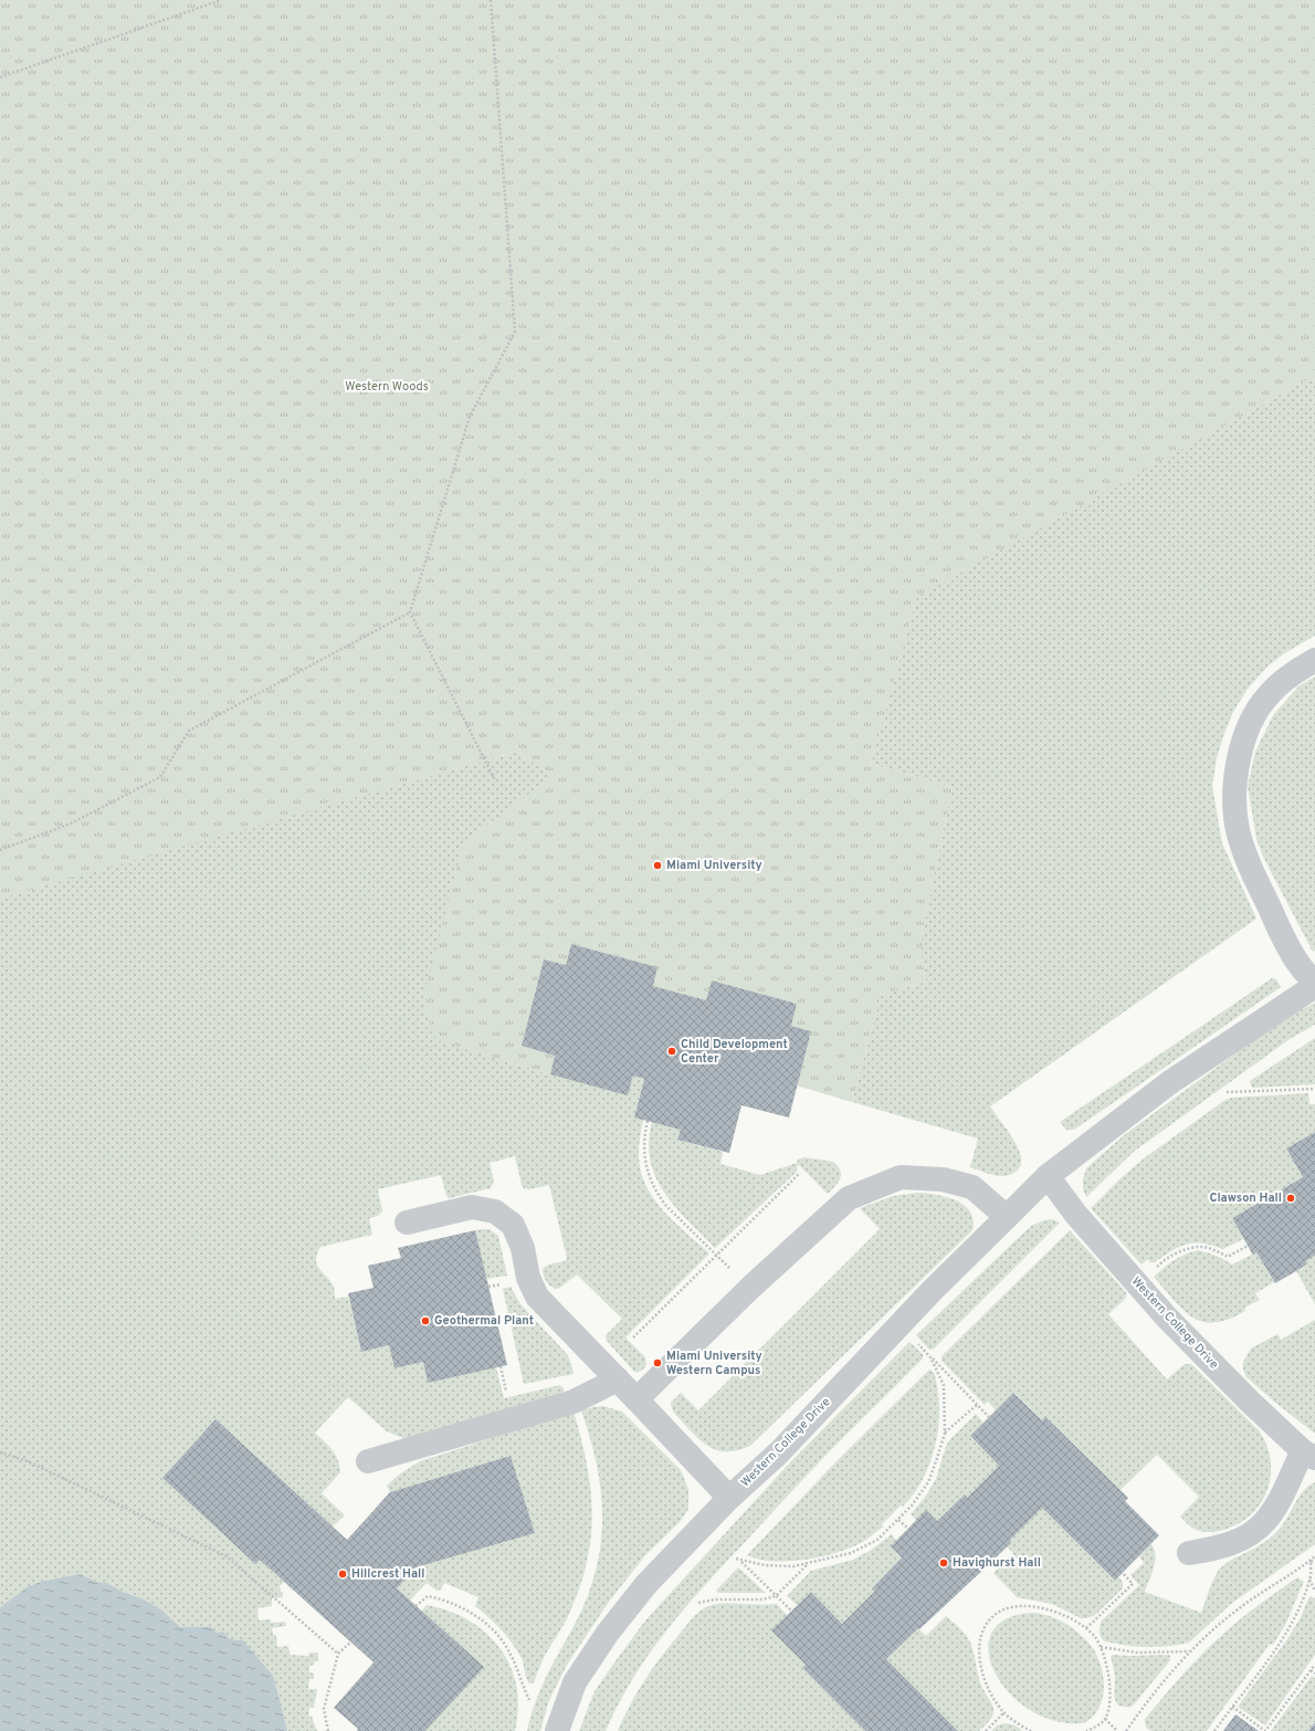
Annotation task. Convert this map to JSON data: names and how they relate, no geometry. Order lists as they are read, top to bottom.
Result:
{
  "streets": {
    "street": ["Western College Drive"]
  },
  "parks": ["Western Woods"],
  "places": [
    "Miami University",
    "Child Development Center",
    "Clawson Hall",
    "Geothermal Plant",
    "Miami University Western Campus",
    "Havighurst Hall",
    "Hillcrest Hall"
  ]
}
